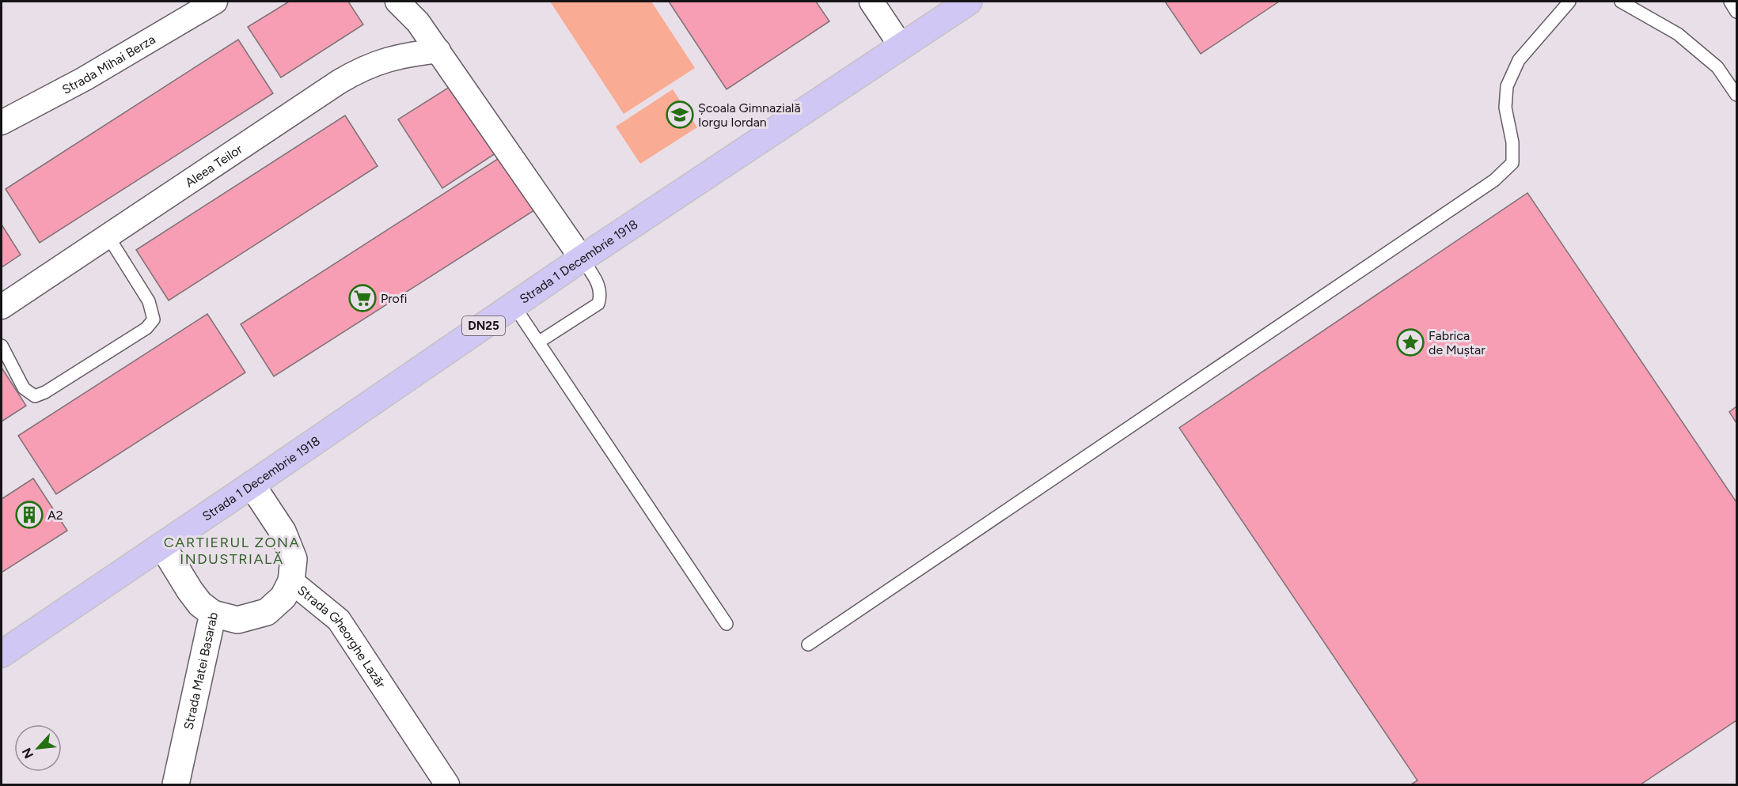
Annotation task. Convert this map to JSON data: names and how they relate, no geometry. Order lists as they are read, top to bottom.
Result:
{
  "streets": {
    "main road": ["Strada 1 Decembrie 1918", "DN25"],
    "street": [
      "Strada Mihai Berza",
      "Aleea Teilor",
      "Strada Gheorghe Lazăr",
      "Strada Matei Basarab"
    ]
  },
  "crossings": [
    ["Strada 1 Decembrie 1918", "Strada Gheorghe Lazăr"],
    ["Strada 1 Decembrie 1918", "Strada Matei Basarab"],
    ["Strada Gheorghe Lazăr", "Strada Matei Basarab"]
  ],
  "districts": ["CARTIERUL ZONA INDUSTRIALĂ"],
  "places": {
    "school or university": ["Școala Gimnazială Iorgu Iordan"],
    "supermarket": ["Profi"],
    "place": ["Fabrica de Muștar"],
    "building": ["A2"]
  },
  "north": "bottom left"
}
